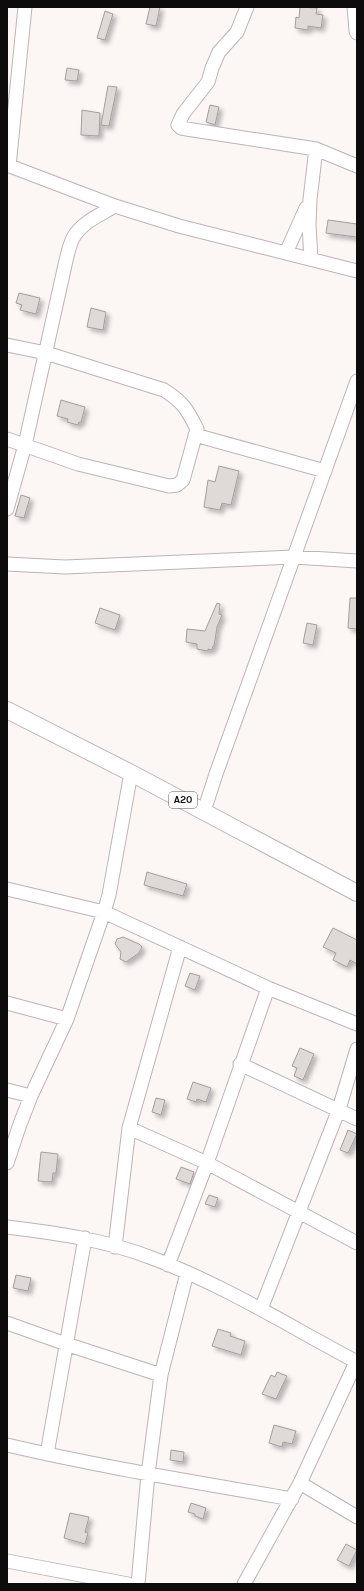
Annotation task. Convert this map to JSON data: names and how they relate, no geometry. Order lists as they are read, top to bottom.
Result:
{
  "streets": {
    "main road": ["A20"]
  }
}
